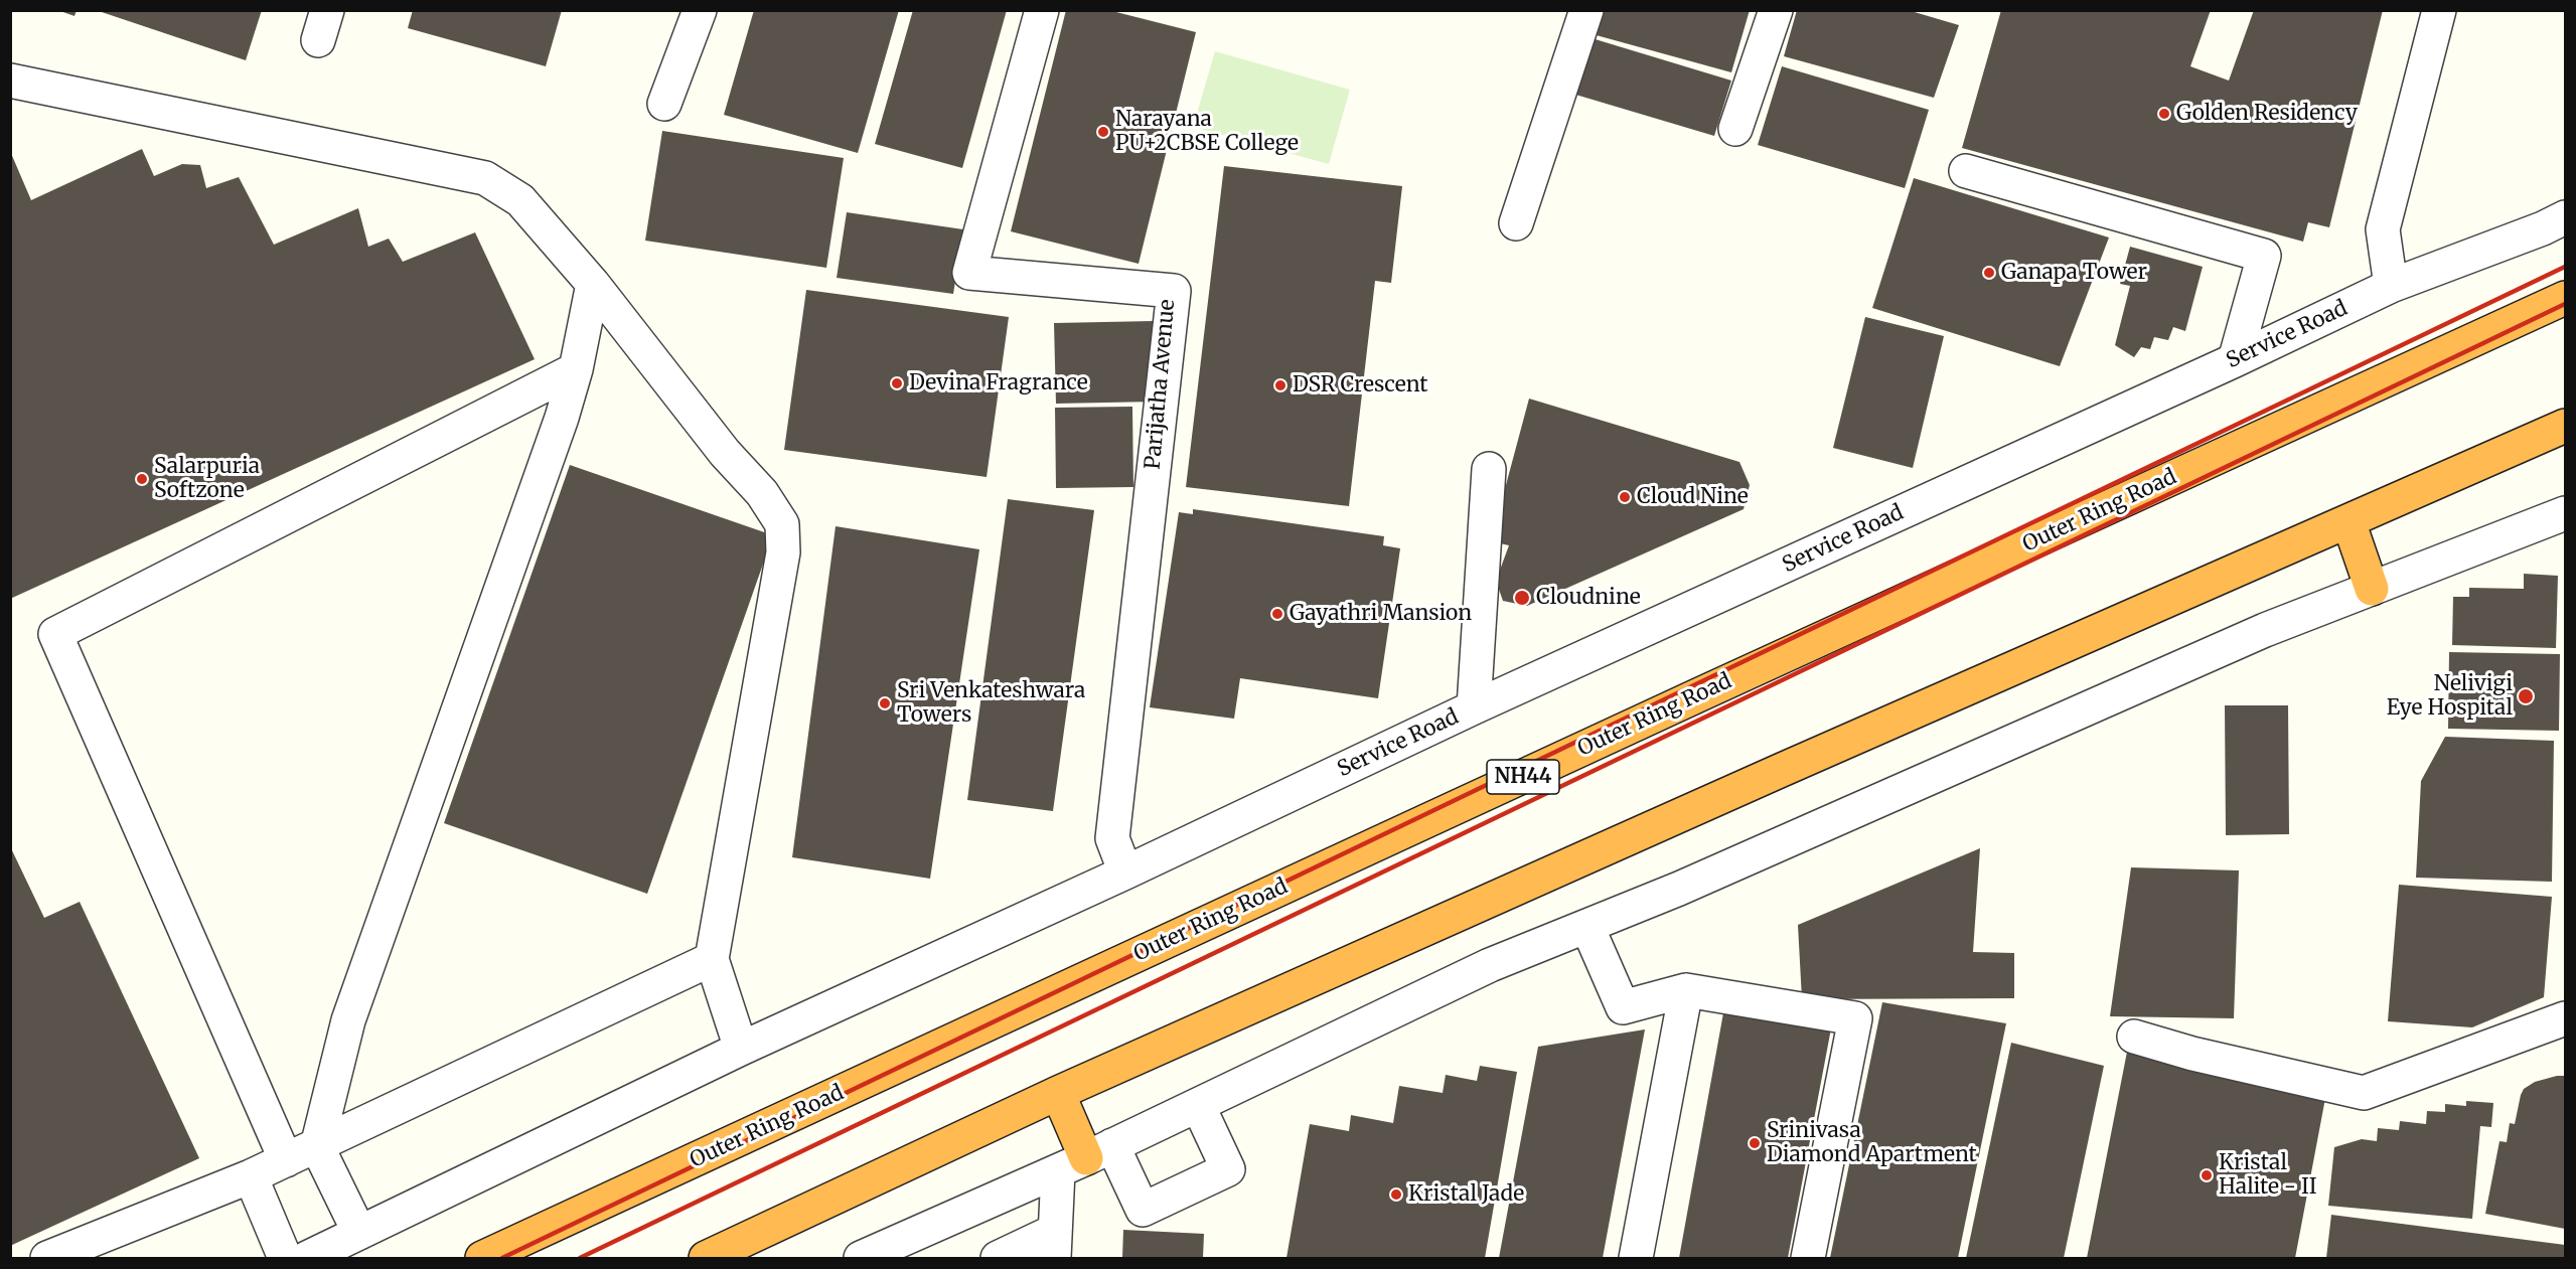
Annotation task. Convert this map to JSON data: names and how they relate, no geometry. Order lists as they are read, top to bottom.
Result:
{
  "streets": {
    "highway": ["Outer Ring Road", "NH44"],
    "street": ["Service Road", "Parijatha Avenue"]
  },
  "crossings": [
    ["Service Road", "Parijatha Avenue"]
  ],
  "places": [
    "Golden Residency",
    "Narayana PU+2CBSE College",
    "Ganapa Tower",
    "Devina Fragrance",
    "DSR Crescent",
    "Salarpuria Softzone",
    "Cloud Nine",
    "Cloudnine",
    "Gayathri Mansion",
    "Nelivigi Eye Hospital",
    "Sri Venkateshwara Towers",
    "Srinivasa Diamond Apartment",
    "Kristal Halite - II",
    "Kristal Jade"
  ]
}
